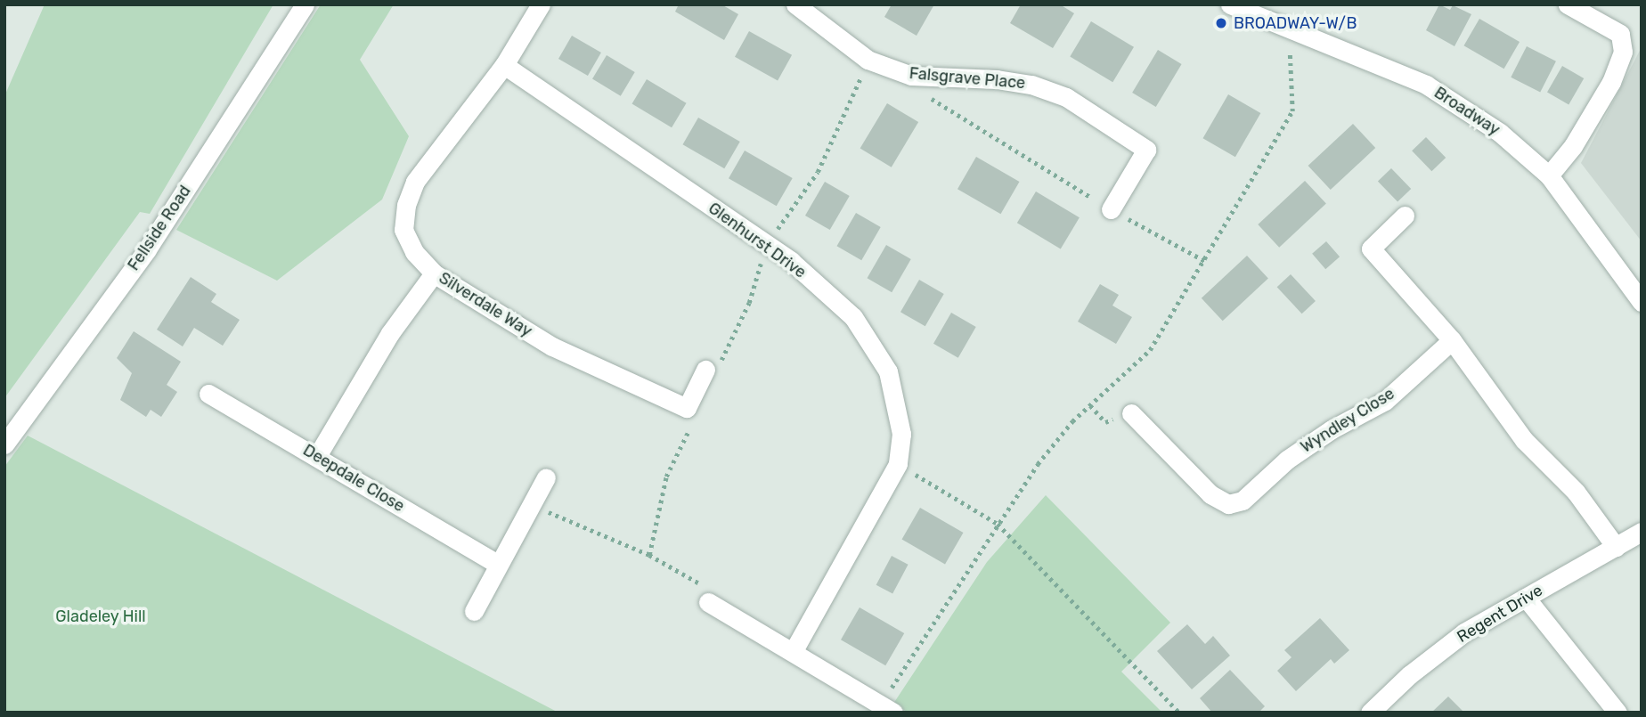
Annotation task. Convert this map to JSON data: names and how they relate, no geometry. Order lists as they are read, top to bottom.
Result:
{
  "streets": {
    "street": [
      "Falsgrave Place",
      "Broadway",
      "Fellside Road",
      "Glenhurst Drive",
      "Silverdale Way",
      "Wyndley Close",
      "Deepdale Close",
      "Regent Drive"
    ]
  },
  "crossings": [
    ["Glenhurst Drive", "Silverdale Way"]
  ],
  "parks": ["Gladeley Hill"],
  "places": ["BROADWAY-W/B"]
}
